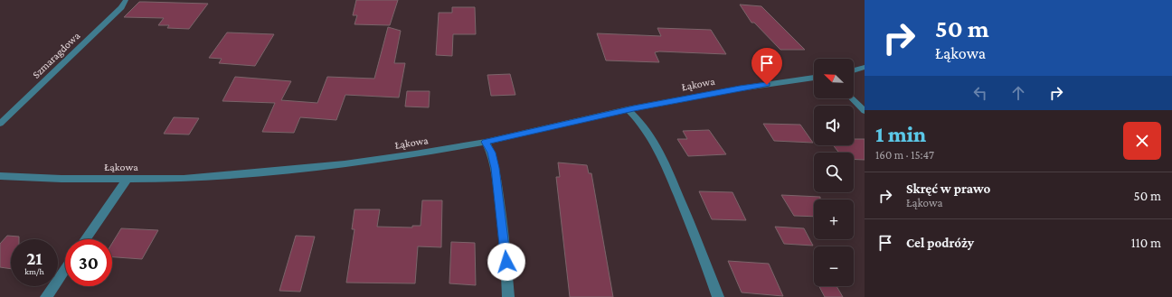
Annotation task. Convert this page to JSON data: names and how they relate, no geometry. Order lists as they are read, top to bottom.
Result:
{
  "streets": {
    "street": ["Szmaragdowa", "Łąkowa"]
  },
  "north": "top left",
  "page": {
    "turn": ["50 m", "Łąkowa"],
    "map_buttons": ["+", "−"],
    "heading": ["1 min", "160 m · 15:47"],
    "list": [
      {
        "name": "Skręć w prawo",
        "note": "Łąkowa",
        "value": "50 m"
      },
      {
        "name": "Cel podróży",
        "value": "110 m"
      }
    ],
    "speed": "21 km/h",
    "limit": "30"
  }
}
